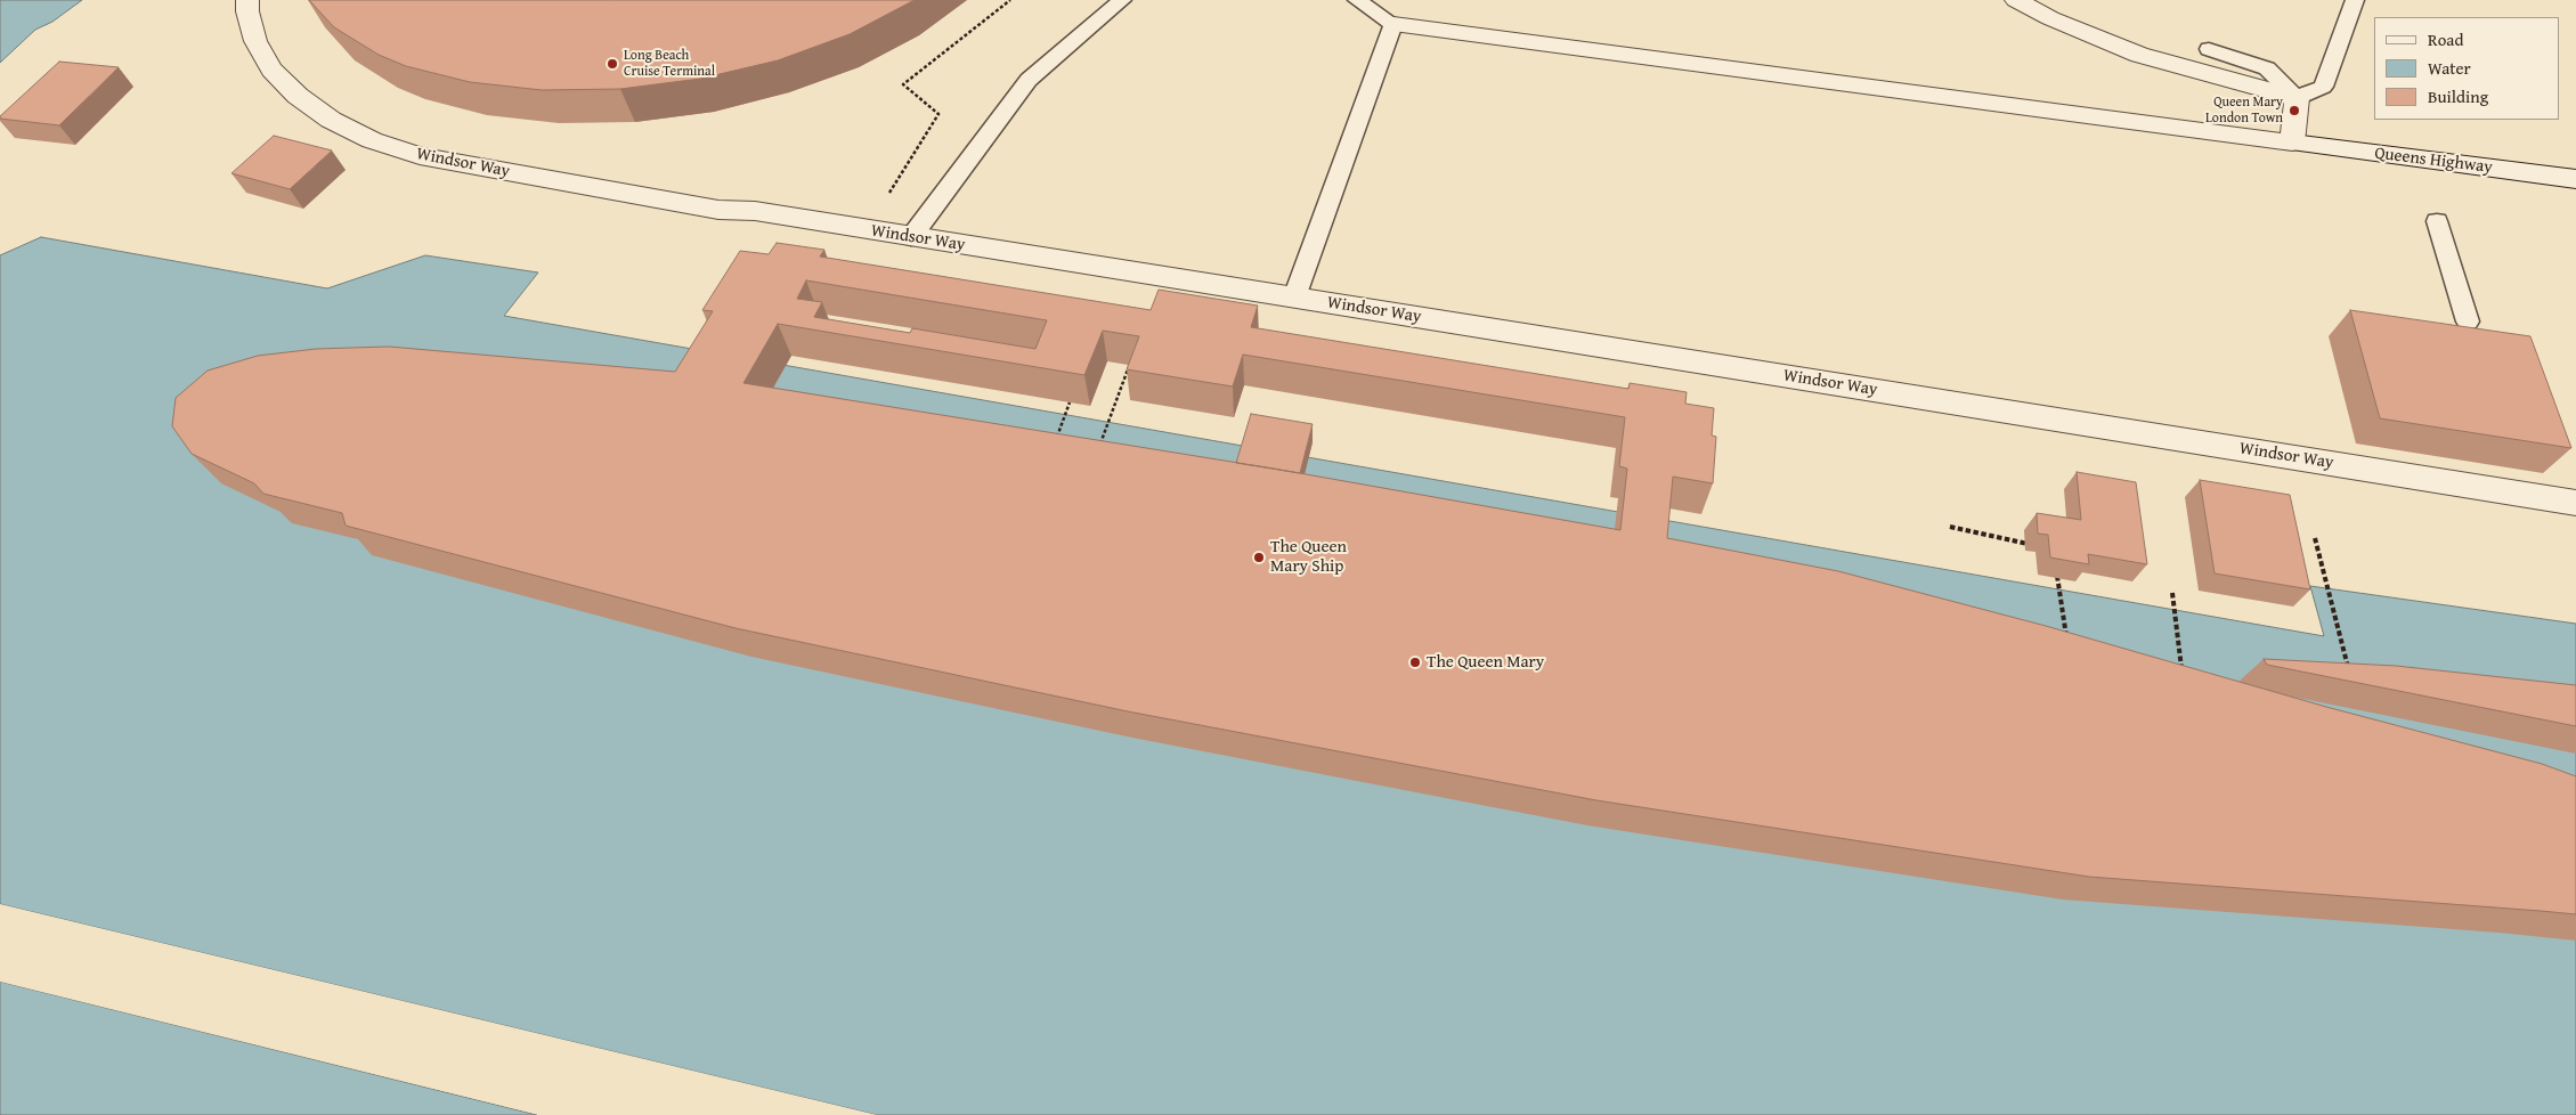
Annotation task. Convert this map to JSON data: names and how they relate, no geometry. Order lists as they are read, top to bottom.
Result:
{
  "streets": {
    "street": ["Queens Highway", "Windsor Way"]
  },
  "places": [
    "Long Beach Cruise Terminal",
    "Queen Mary London Town",
    "The Queen Mary Ship",
    "The Queen Mary"
  ],
  "legend": ["Road", "Water", "Building"]
}
